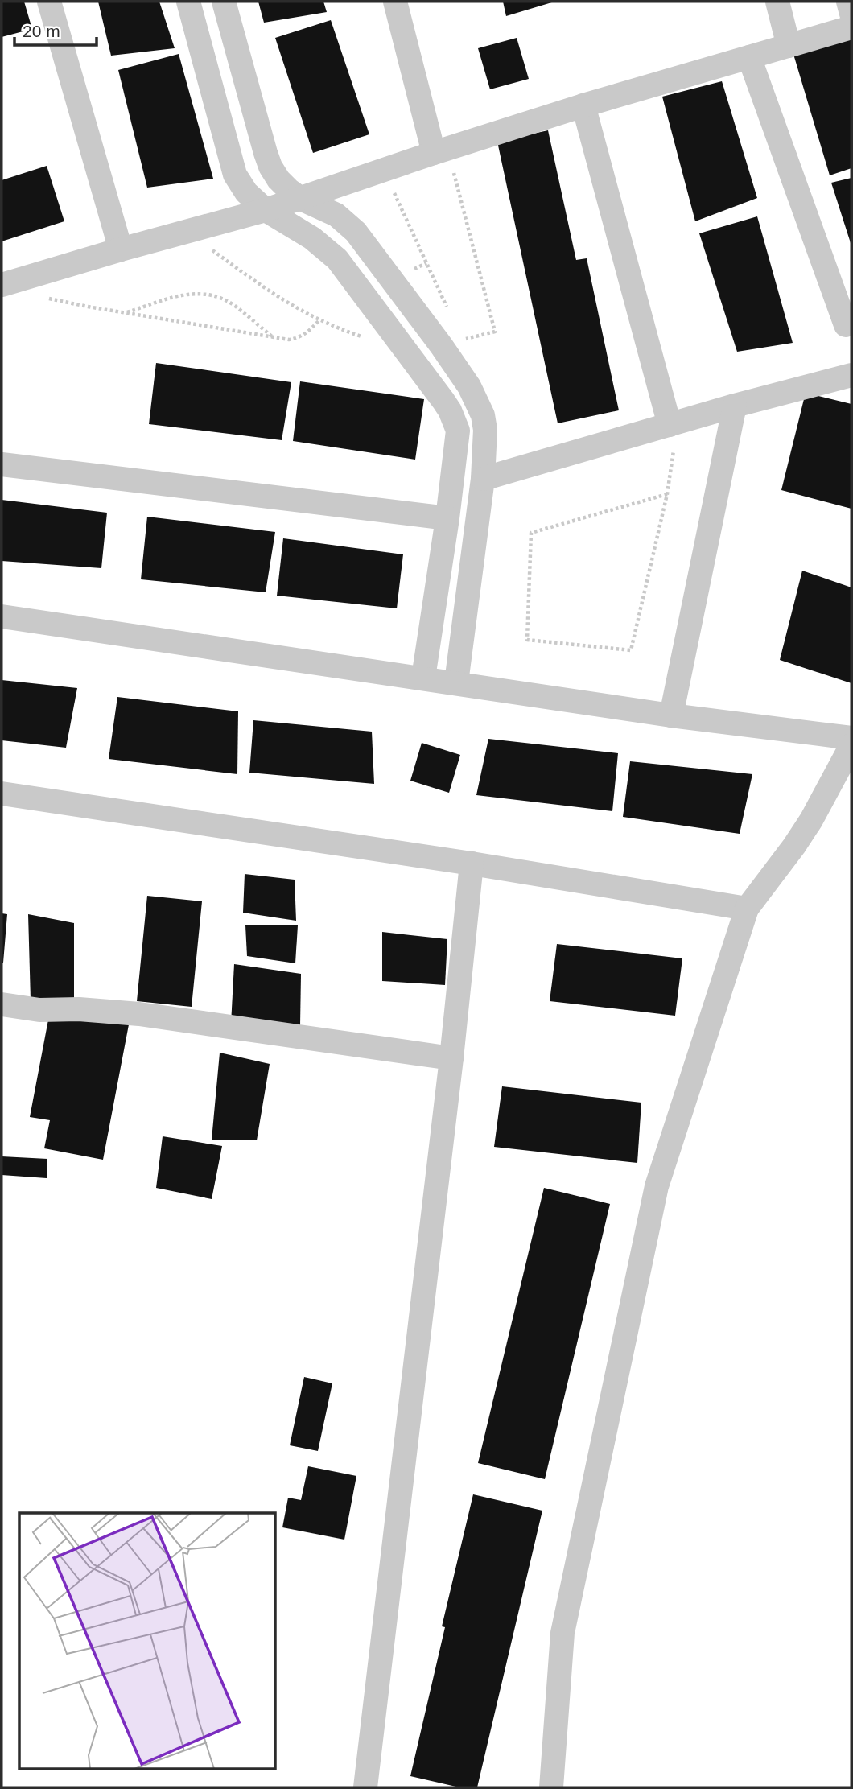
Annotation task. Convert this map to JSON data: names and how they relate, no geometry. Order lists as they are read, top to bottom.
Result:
{
  "scale_bar": "20 m"
}
